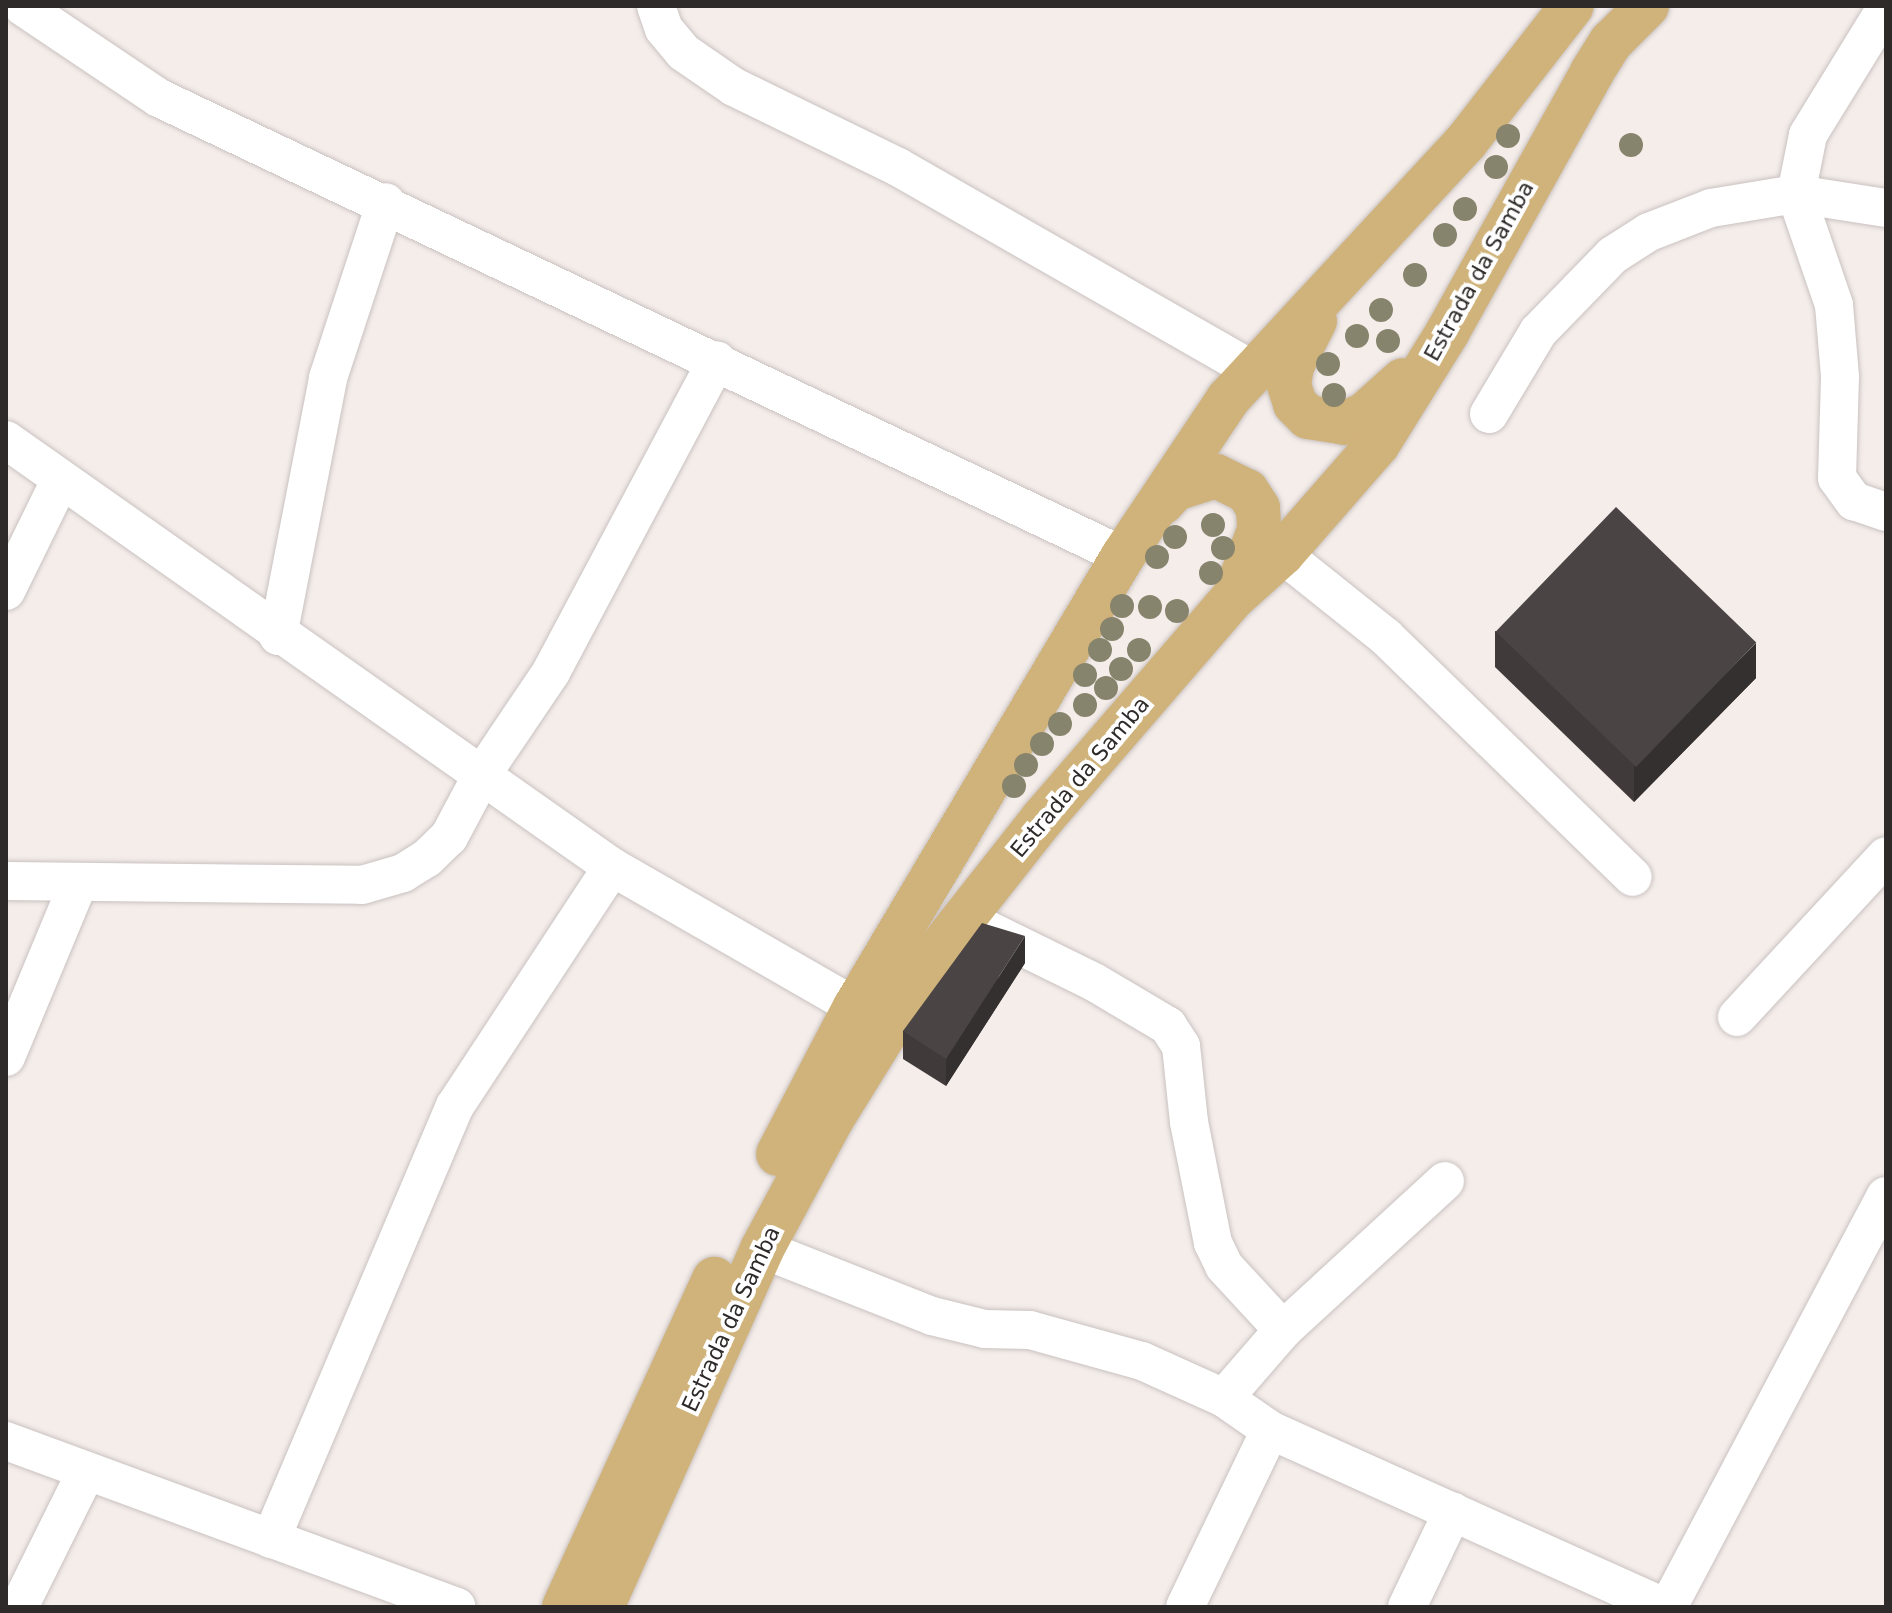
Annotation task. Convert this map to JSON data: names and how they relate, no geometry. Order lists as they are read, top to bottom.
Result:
{
  "streets": {
    "main road": ["Estrada da Samba"]
  }
}
